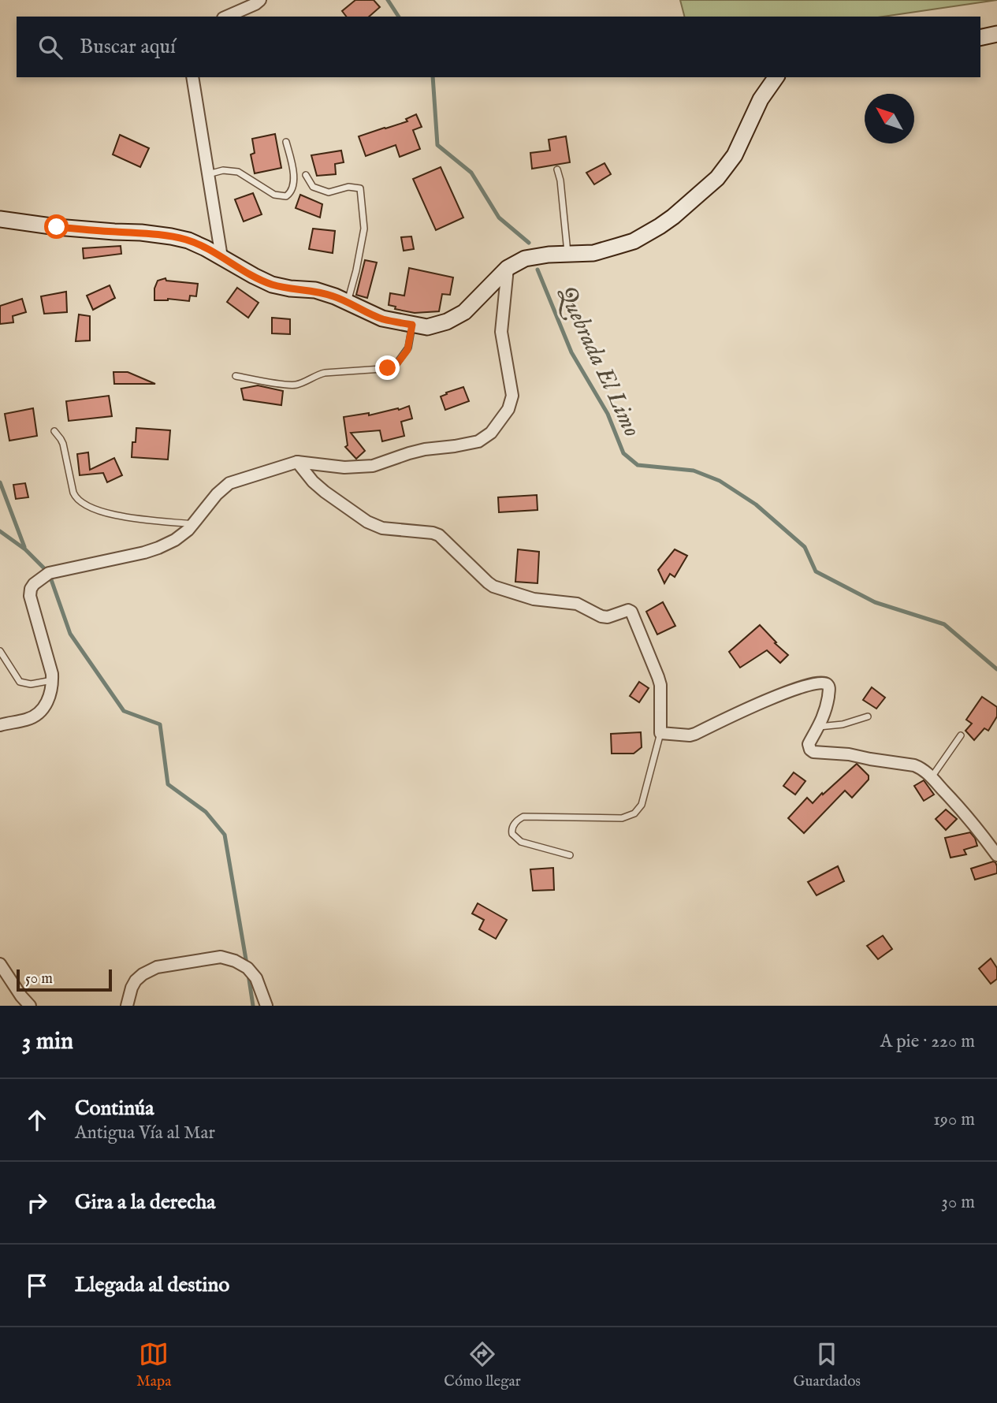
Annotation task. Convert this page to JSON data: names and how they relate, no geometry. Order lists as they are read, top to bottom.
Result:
{
  "water": ["Quebrada El Limo"],
  "scale_bar": "50 m",
  "north": "top left",
  "page": {
    "search": "Buscar aquí",
    "scale": "50 m",
    "heading": ["3 min", "A pie · 220 m"],
    "list": [
      ["Continúa", "Antigua Vía al Mar", "190 m"],
      ["Gira a la derecha", "30 m"],
      "Llegada al destino"
    ],
    "nav": ["Mapa", "Cómo llegar", "Guardados"]
  }
}
